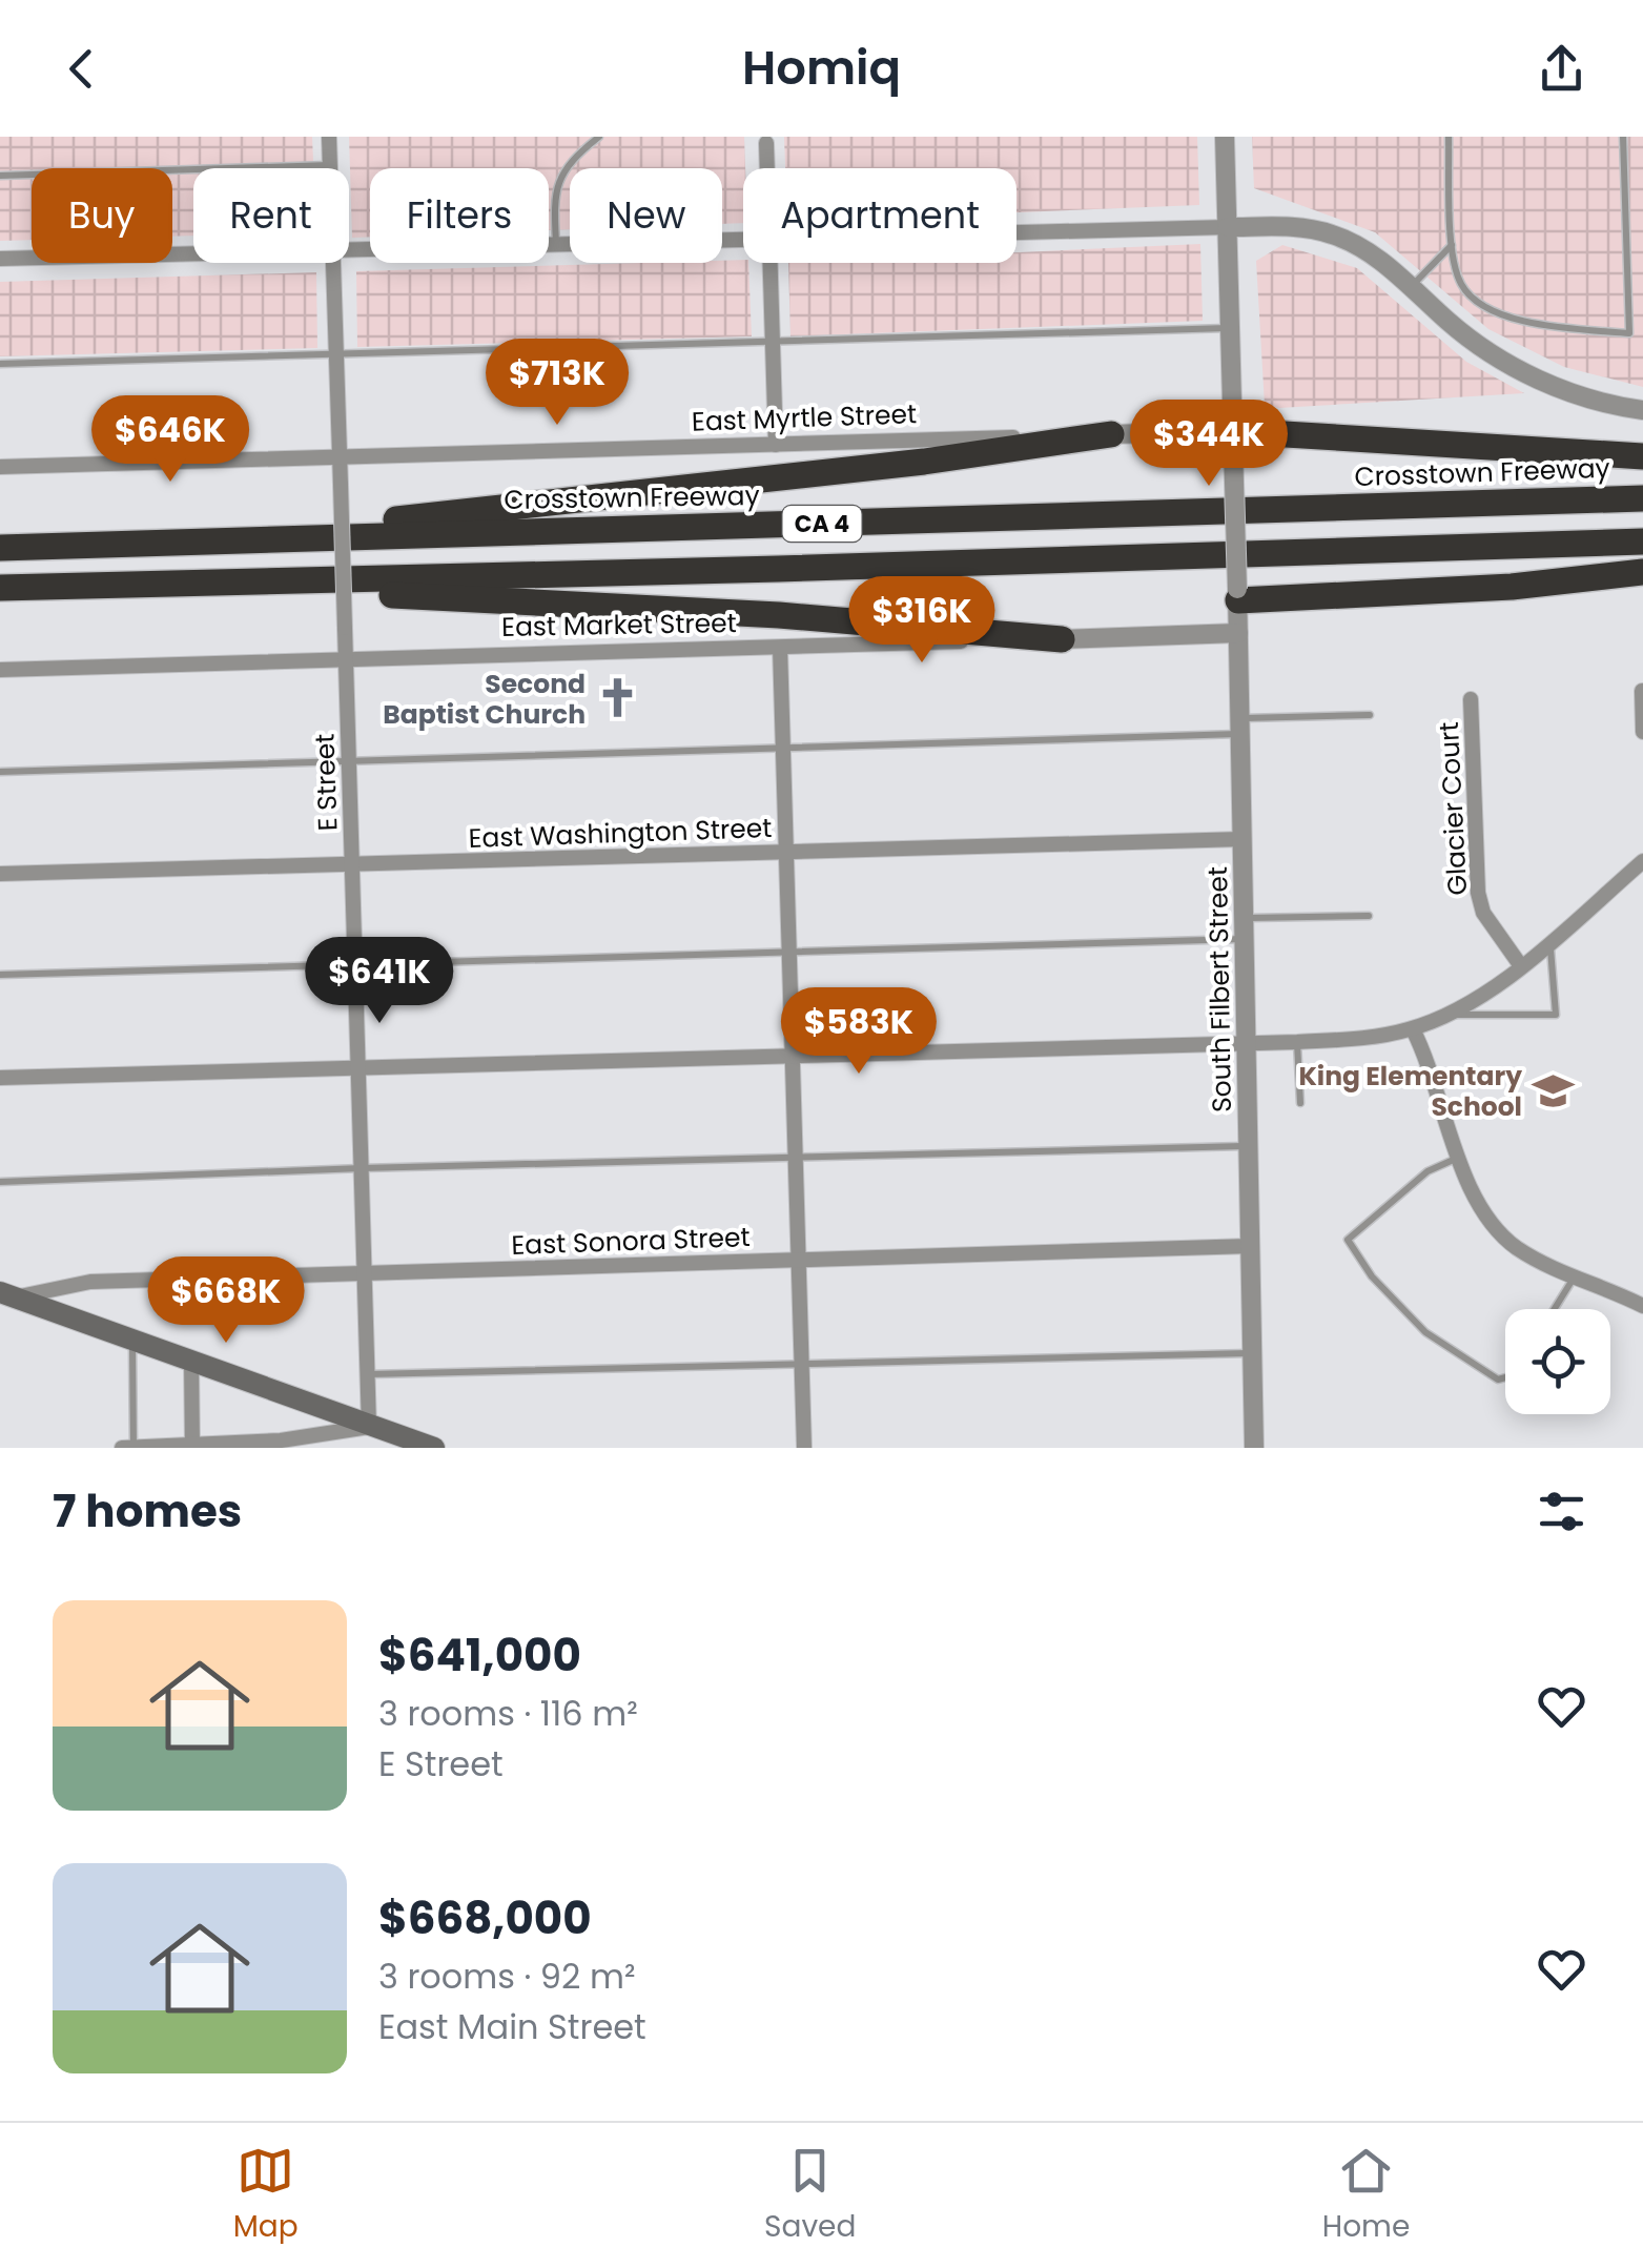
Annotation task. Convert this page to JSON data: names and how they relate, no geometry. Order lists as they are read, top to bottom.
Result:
{
  "streets": {
    "highway": ["Crosstown Freeway", "CA 4"],
    "street": [
      "East Myrtle Street",
      "East Market Street",
      "E Street",
      "Glacier Court",
      "East Washington Street",
      "South Filbert Street",
      "East Sonora Street"
    ]
  },
  "crossings": [
    ["East Myrtle Street", "E Street"],
    ["East Myrtle Street", "South Filbert Street"],
    ["East Market Street", "E Street"],
    ["East Market Street", "South Filbert Street"],
    ["E Street", "East Washington Street"],
    ["E Street", "East Sonora Street"],
    ["East Washington Street", "South Filbert Street"],
    ["South Filbert Street", "East Sonora Street"]
  ],
  "places": {
    "church": ["Second Baptist Church"],
    "school or university": ["King Elementary School"]
  },
  "page": {
    "header": "Homiq",
    "chip": [
      "Buy",
      "Rent",
      "Filters",
      "New",
      "Apartment"
    ],
    "price": [
      "$713K",
      "$646K",
      "$344K",
      "$316K",
      "$641K",
      "$583K",
      "$668K"
    ],
    "heading": "7 homes",
    "list": [
      {
        "name": "$641,000",
        "note": "3 rooms · 116 m² · E Street"
      },
      {
        "name": "$668,000",
        "note": "3 rooms · 92 m² · East Main Street"
      }
    ],
    "tabs": ["Map", "Saved", "Home"]
  }
}
